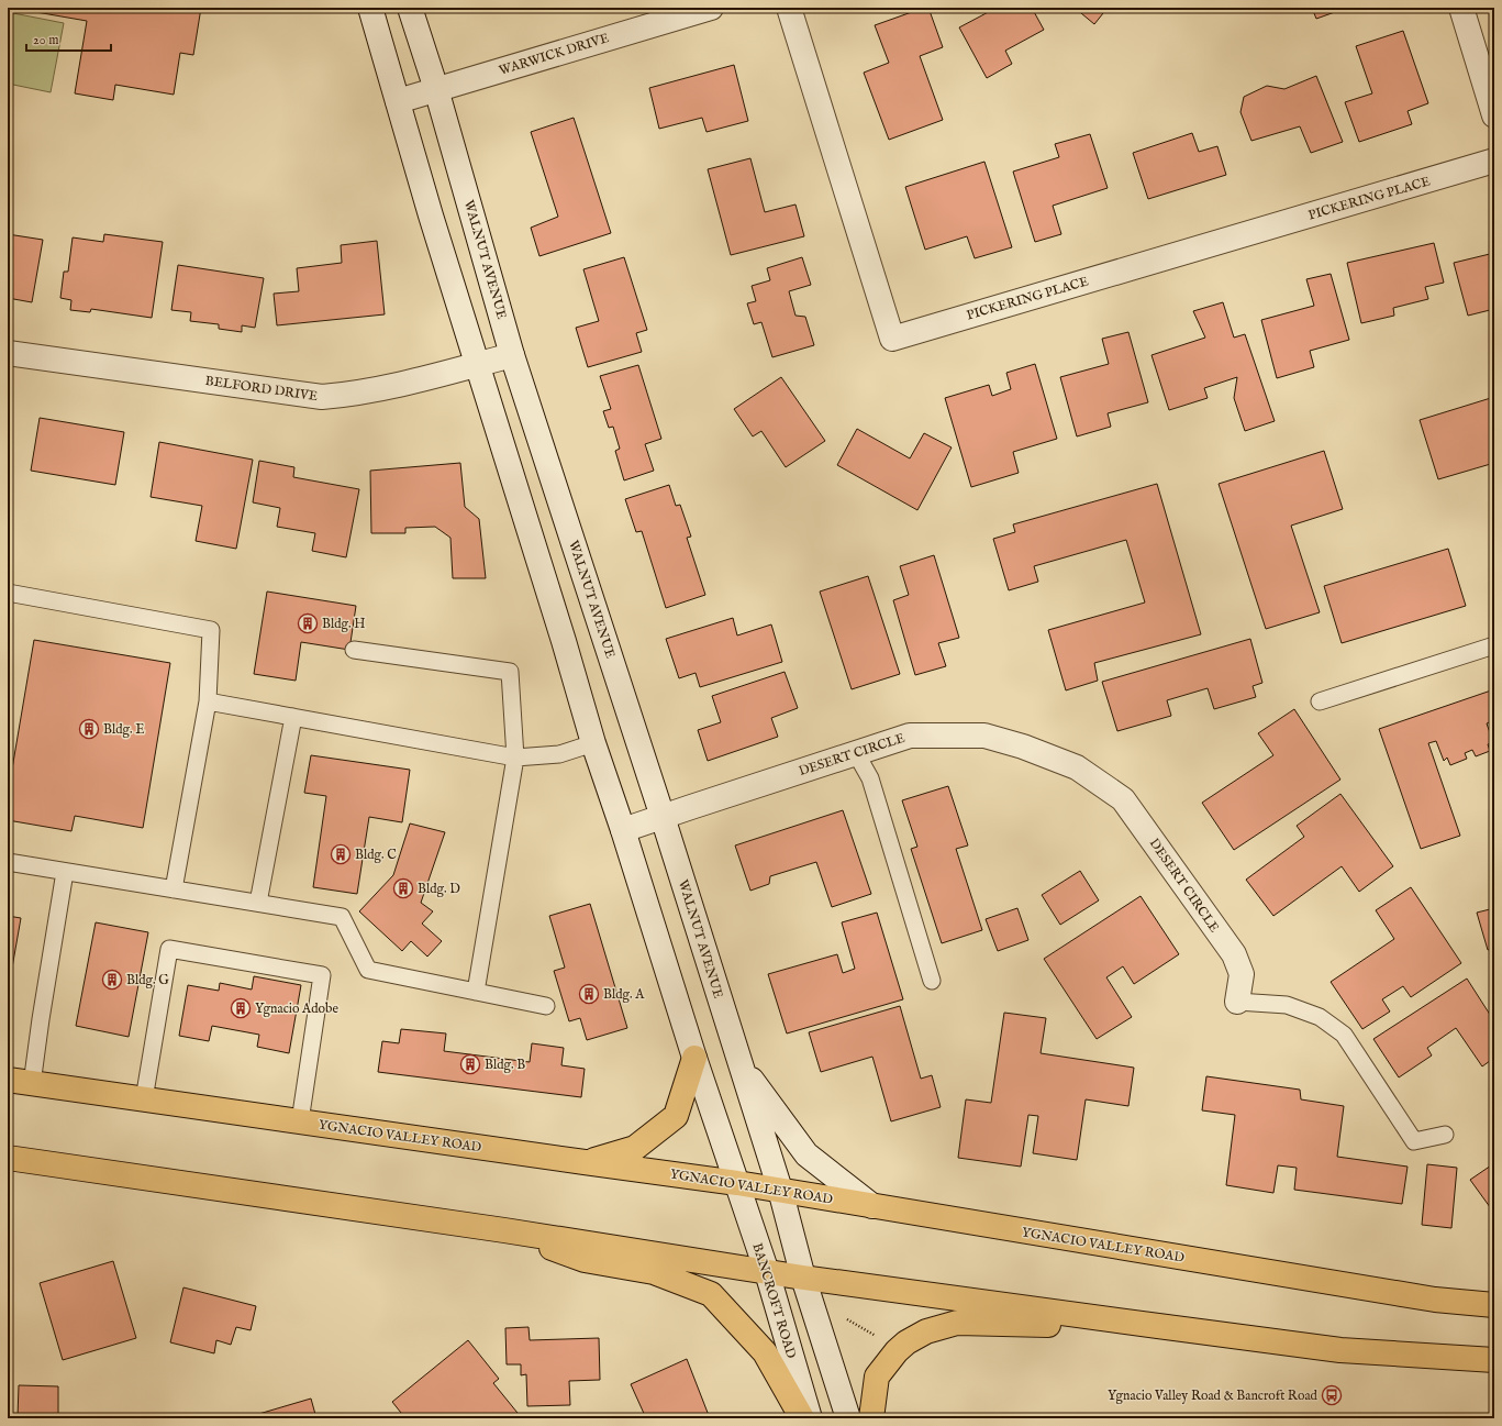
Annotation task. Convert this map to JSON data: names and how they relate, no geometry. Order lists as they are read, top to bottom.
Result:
{
  "streets": {
    "highway": ["YGNACIO VALLEY ROAD"],
    "street": [
      "WARWICK DRIVE",
      "PICKERING PLACE",
      "WALNUT AVENUE",
      "BELFORD DRIVE",
      "DESERT CIRCLE",
      "BANCROFT ROAD"
    ]
  },
  "crossings": [
    ["WARWICK DRIVE", "WALNUT AVENUE"],
    ["WALNUT AVENUE", "BELFORD DRIVE"],
    ["WALNUT AVENUE", "DESERT CIRCLE"],
    ["WALNUT AVENUE", "YGNACIO VALLEY ROAD"],
    ["YGNACIO VALLEY ROAD", "BANCROFT ROAD"]
  ],
  "places": {
    "building": [
      "Bldg. H",
      "Bldg. E",
      "Bldg. C",
      "Bldg. D",
      "Bldg. G",
      "Bldg. A",
      "Ygnacio Adobe",
      "Bldg. B"
    ],
    "bus stop": ["Ygnacio Valley Road & Bancroft Road"]
  },
  "scale_bar": "20 m"
}
